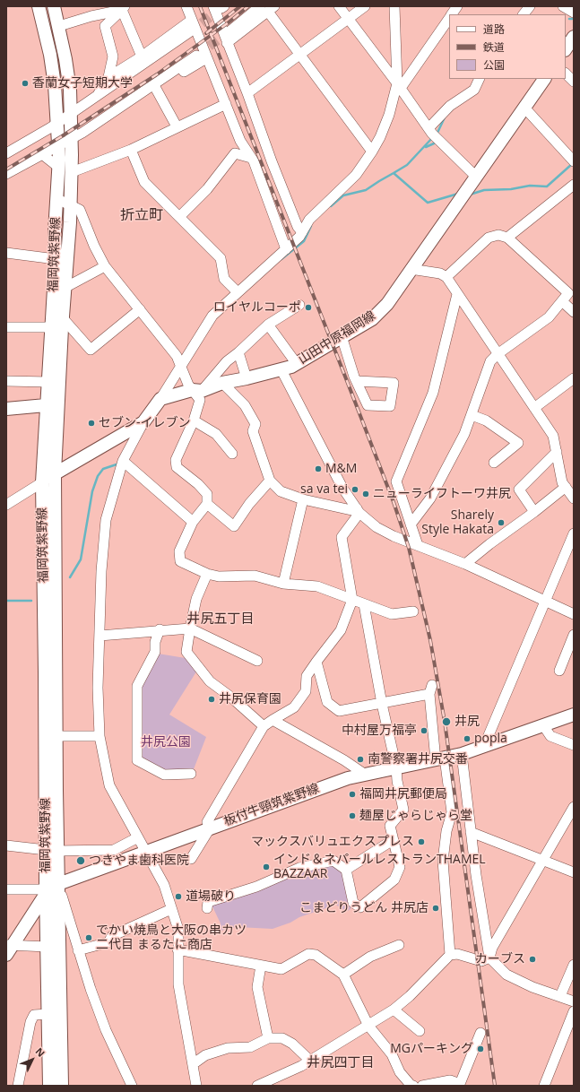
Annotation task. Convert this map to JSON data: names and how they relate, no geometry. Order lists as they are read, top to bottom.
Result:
{
  "streets": {
    "main road": ["福岡筑紫野線", "山田中原福岡線", "板付牛頸筑紫野線"]
  },
  "crossings": [
    ["福岡筑紫野線", "板付牛頸筑紫野線"]
  ],
  "districts": ["折立町", "井尻五丁目", "井尻四丁目"],
  "parks": ["井尻公園"],
  "places": [
    "香蘭女子短期大学",
    "ロイヤルコーポ",
    "セブン-イレブン",
    "M&M",
    "sa va tei",
    "ニューライフトーワ井尻",
    "Sharely Style Hakata",
    "井尻保育園",
    "井尻",
    "中村屋万福亭",
    "popla",
    "南警察署井尻交番",
    "福岡井尻郵便局",
    "麺屋じゃらじゃら堂",
    "マックスバリュエクスプレス",
    "つきやま歯科医院",
    "インド＆ネパールレストランTHAMEL BAZZAAR",
    "道場破り",
    "こまどりうどん 井尻店",
    "でかい焼鳥と大阪の串カツ 二代目 まるたに商店",
    "カーブス",
    "MGパーキング"
  ],
  "legend": ["道路", "鉄道", "公園"],
  "north": "top right"
}
